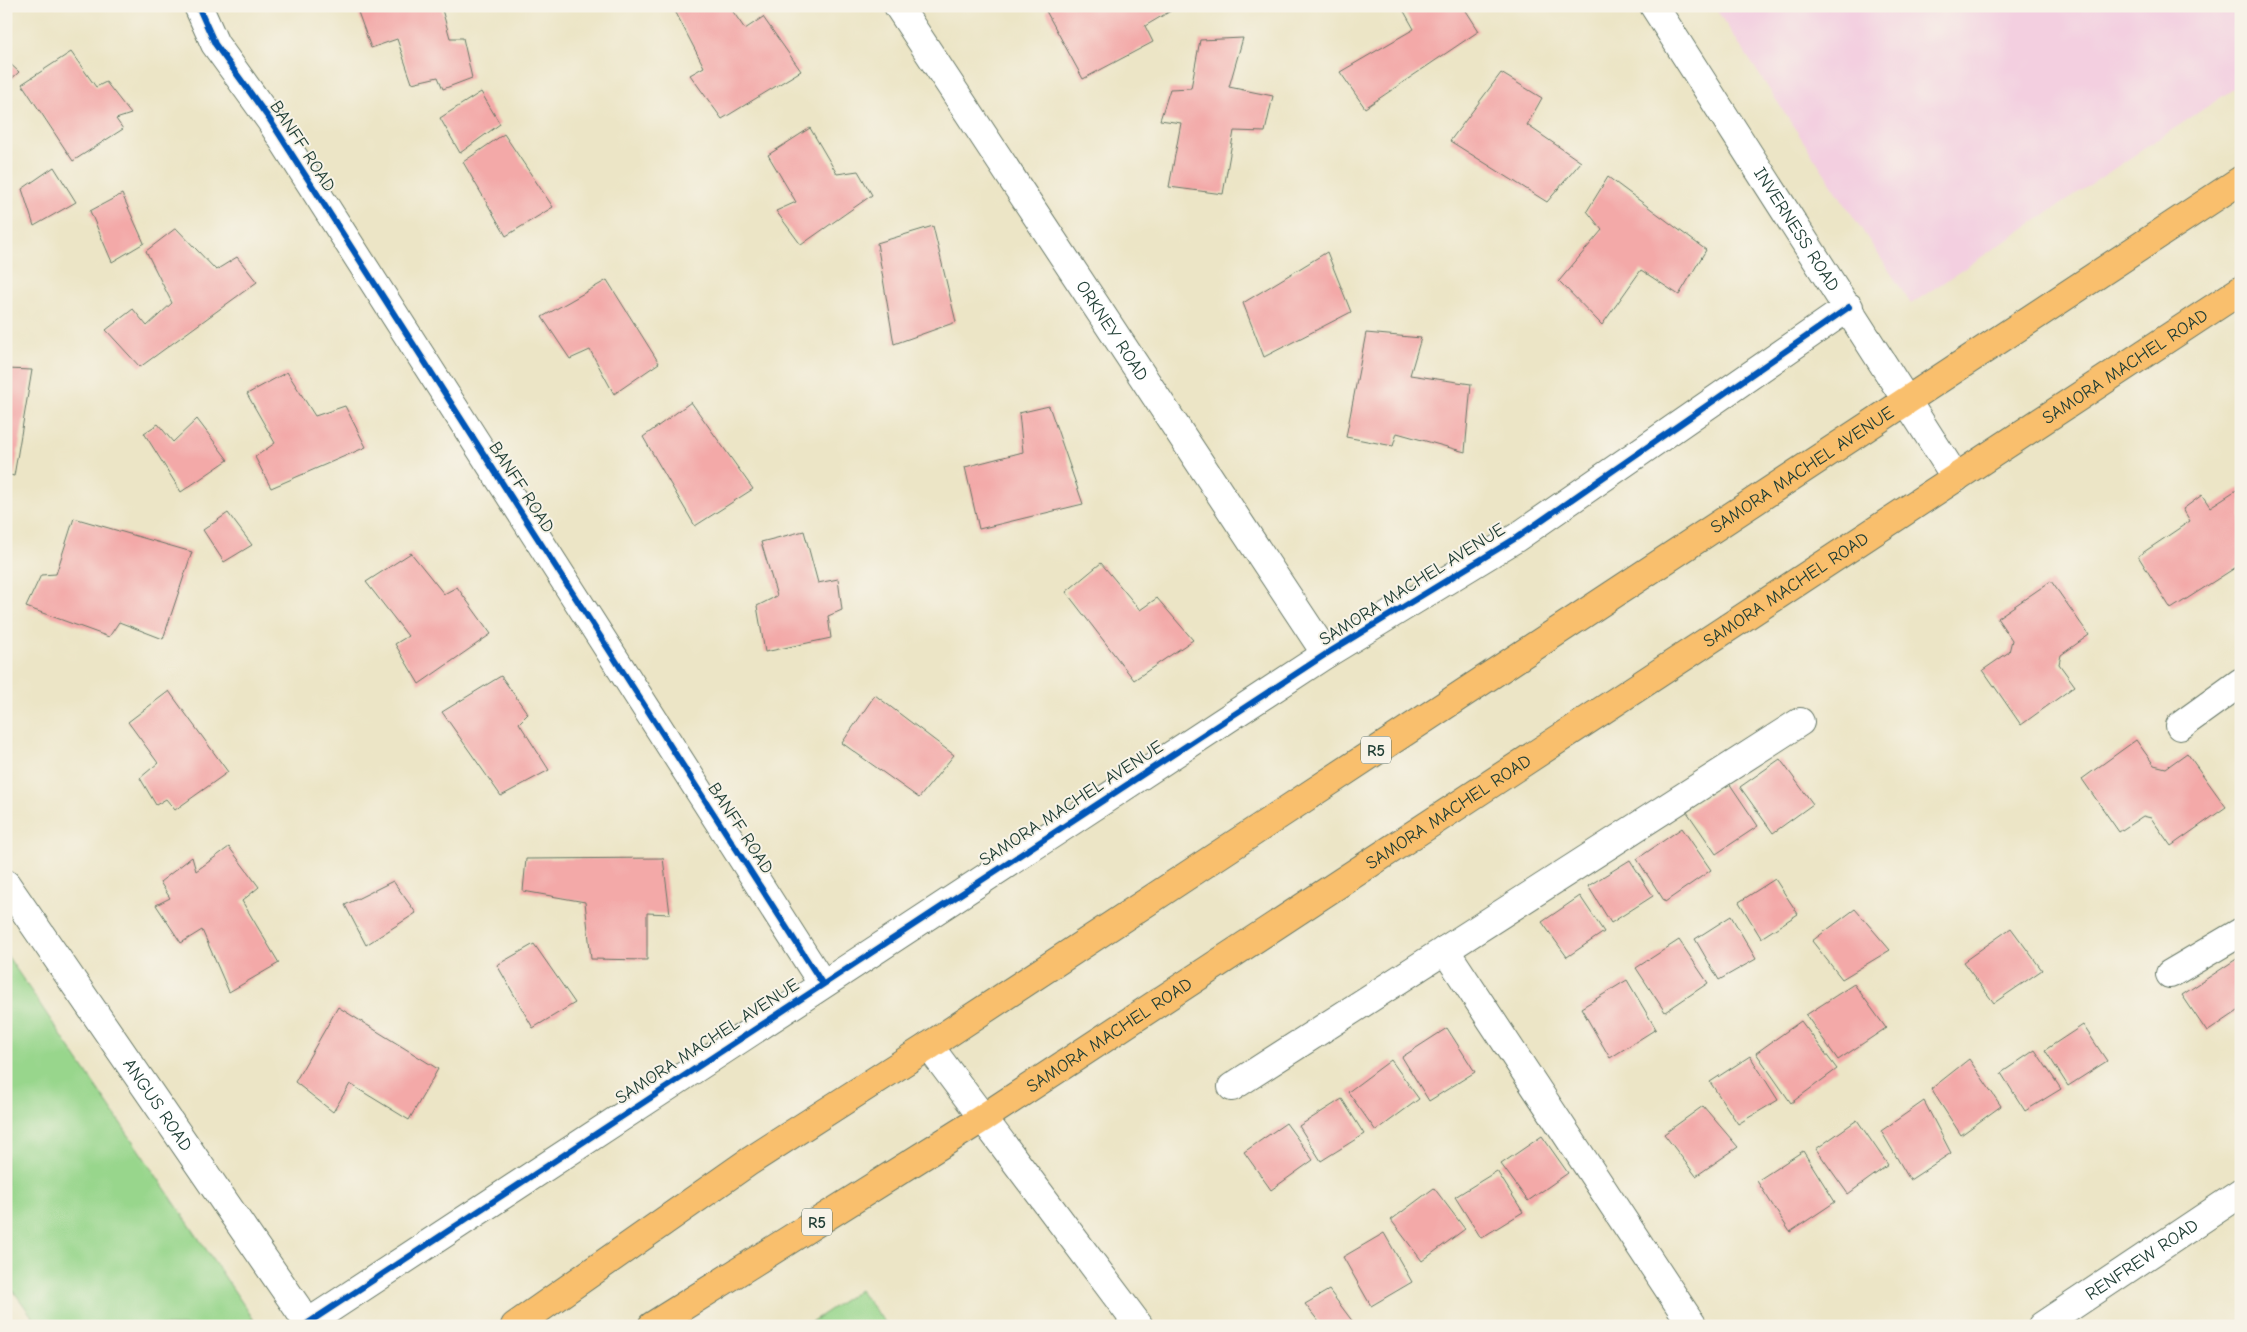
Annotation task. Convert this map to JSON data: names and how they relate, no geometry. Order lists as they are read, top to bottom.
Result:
{
  "streets": {
    "highway": ["SAMORA MACHEL ROAD", "SAMORA MACHEL AVENUE", "R5"],
    "street": [
      "BANFF ROAD",
      "INVERNESS ROAD",
      "ORKNEY ROAD",
      "ANGUS ROAD",
      "RENFREW ROAD"
    ]
  },
  "crossings": [
    ["BANFF ROAD", "SAMORA MACHEL AVENUE"],
    ["INVERNESS ROAD", "SAMORA MACHEL ROAD"],
    ["INVERNESS ROAD", "SAMORA MACHEL AVENUE"],
    ["ORKNEY ROAD", "SAMORA MACHEL AVENUE"],
    ["SAMORA MACHEL AVENUE", "ANGUS ROAD"]
  ]
}
